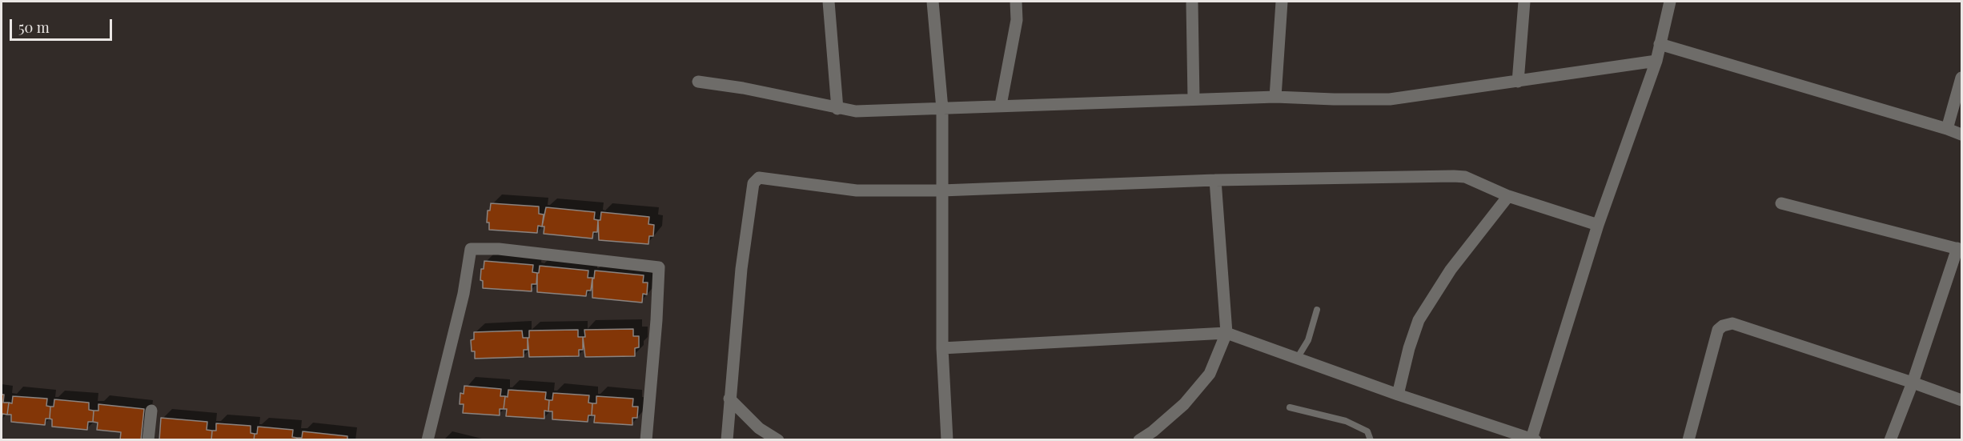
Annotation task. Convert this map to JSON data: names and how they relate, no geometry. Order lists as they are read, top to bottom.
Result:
{
  "scale_bar": "50 m"
}
